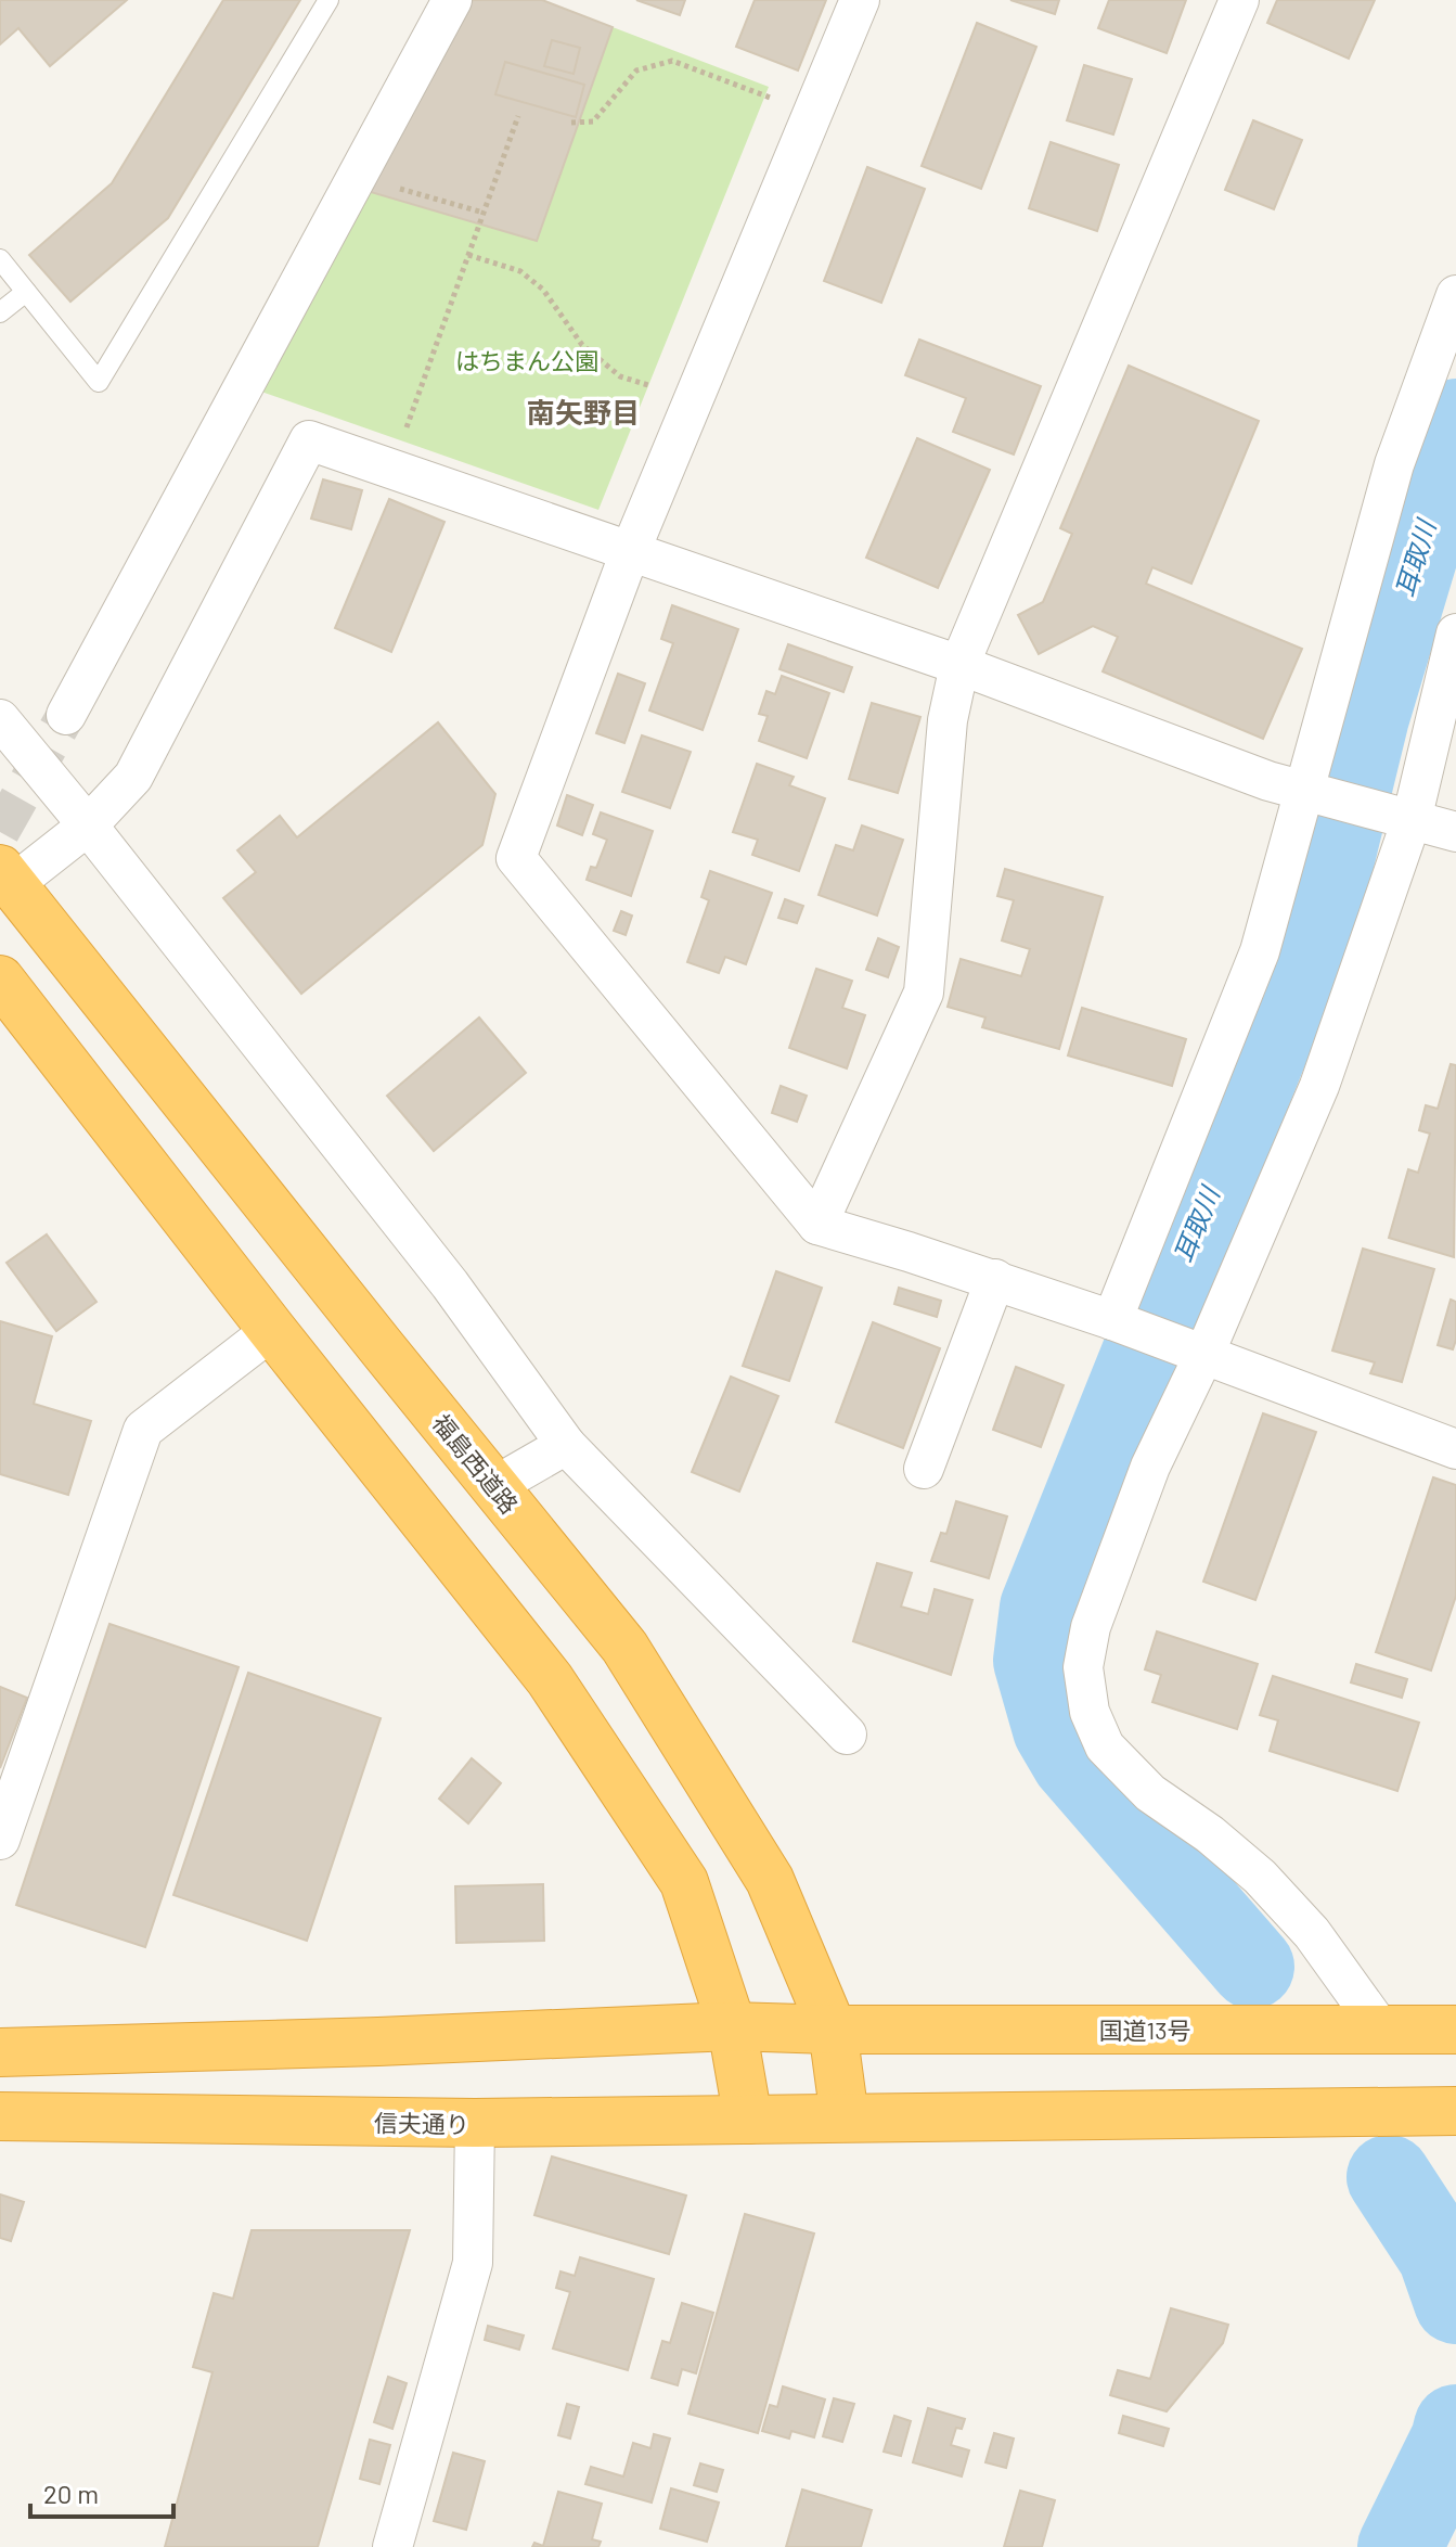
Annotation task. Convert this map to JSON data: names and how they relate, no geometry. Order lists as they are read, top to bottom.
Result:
{
  "streets": {
    "highway": ["福島西道路", "国道13号", "信夫通り"]
  },
  "crossings": [
    ["福島西道路", "国道13号"],
    ["福島西道路", "信夫通り"]
  ],
  "districts": ["南矢野目"],
  "water": ["耳取川"],
  "parks": ["はちまん公園"],
  "scale_bar": "20 m"
}
